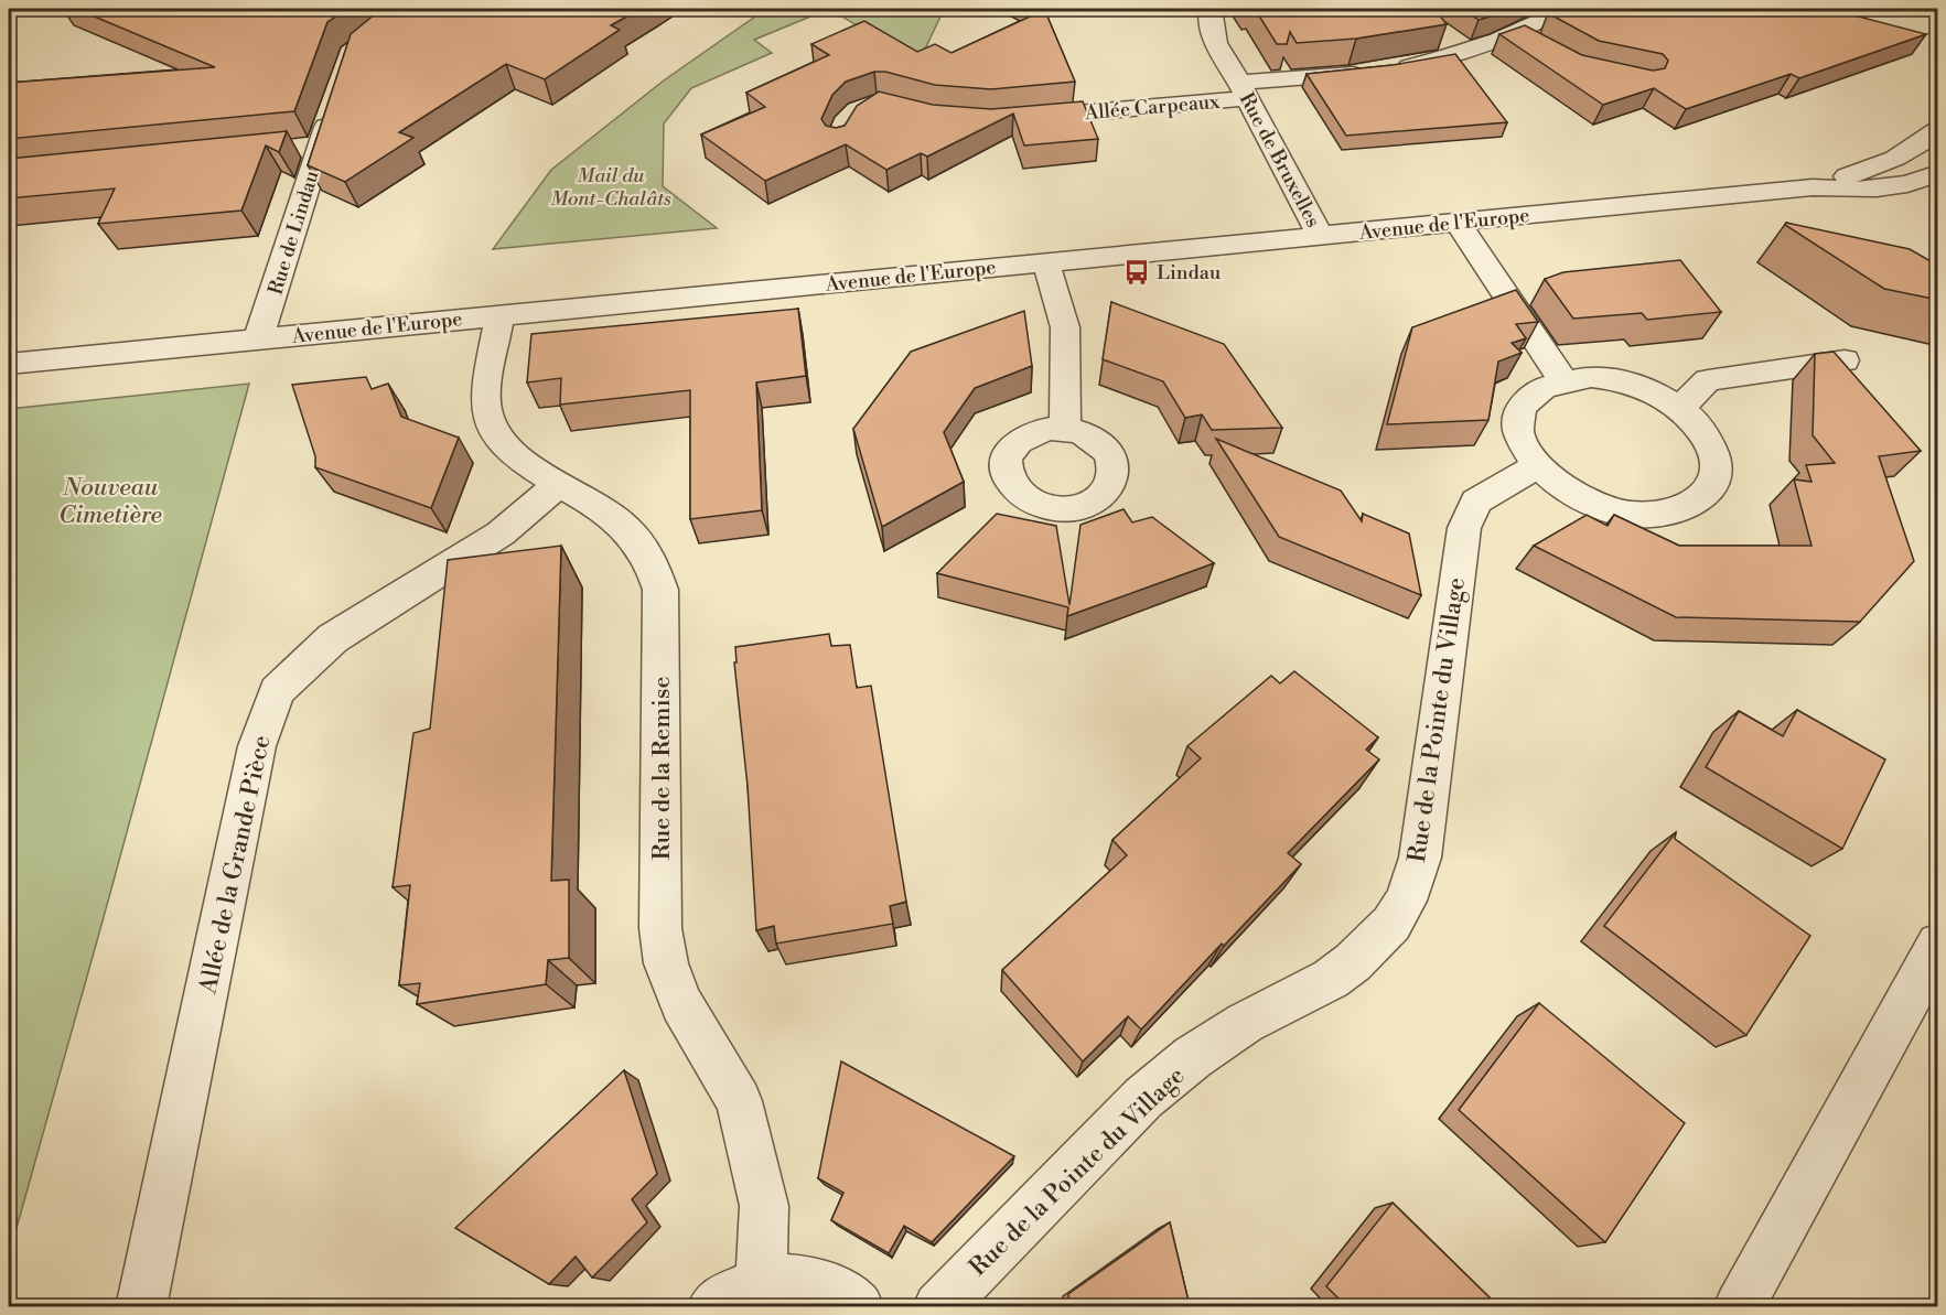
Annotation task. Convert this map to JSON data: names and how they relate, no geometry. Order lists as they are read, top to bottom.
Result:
{
  "streets": {
    "street": [
      "Allée Carpeaux",
      "Rue de Bruxelles",
      "Avenue de l'Europe",
      "Rue de Lindau",
      "Rue de la Pointe du Village",
      "Rue de la Remise",
      "Allée de la Grande Pièce"
    ]
  },
  "crossings": [
    ["Allée Carpeaux", "Rue de Bruxelles"],
    ["Rue de Bruxelles", "Avenue de l'Europe"],
    ["Avenue de l'Europe", "Rue de Lindau"],
    ["Avenue de l'Europe", "Rue de la Remise"],
    ["Rue de la Remise", "Allée de la Grande Pièce"]
  ],
  "parks": ["Mail du Mont-Chalâts", "Nouveau Cimetière"],
  "places": {
    "bus stop": ["Lindau"]
  }
}
